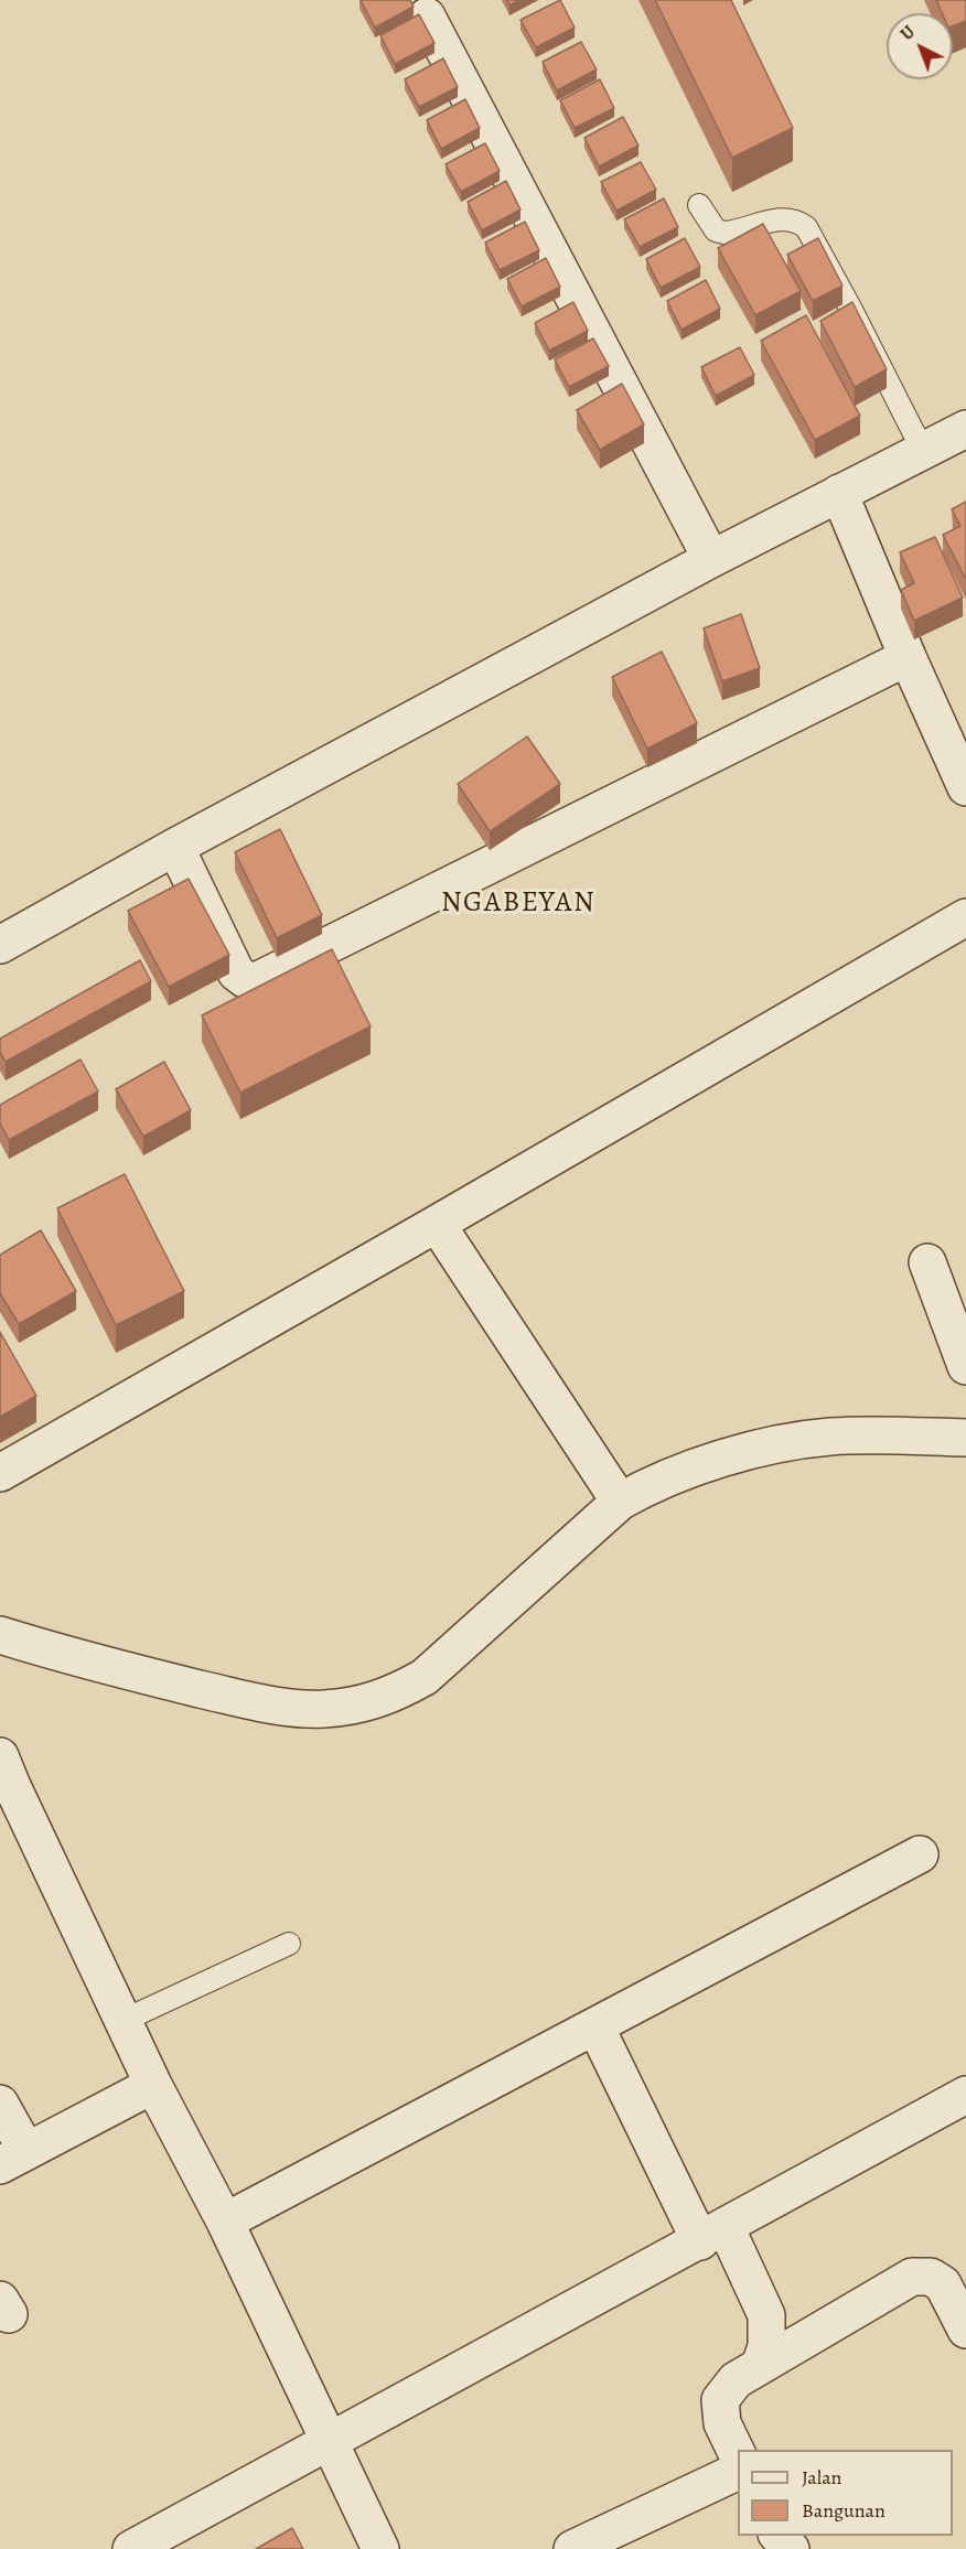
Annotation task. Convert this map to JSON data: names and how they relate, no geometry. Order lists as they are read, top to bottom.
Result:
{
  "districts": ["NGABEYAN"],
  "legend": ["Jalan", "Bangunan"],
  "north": "top left"
}
